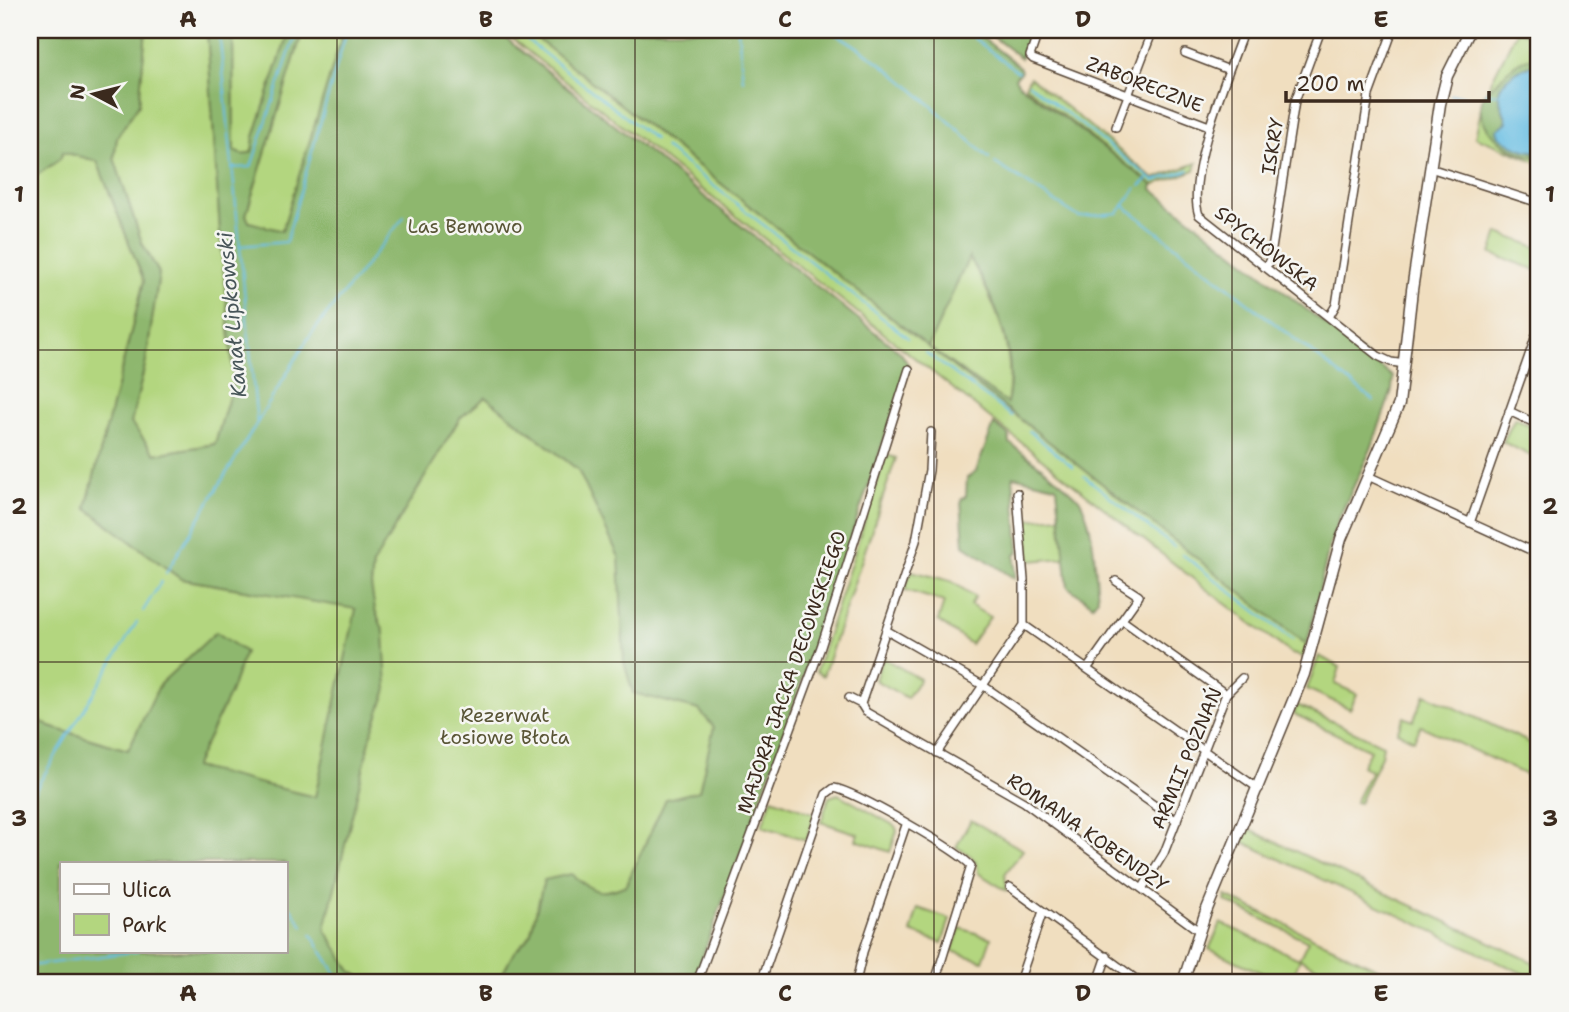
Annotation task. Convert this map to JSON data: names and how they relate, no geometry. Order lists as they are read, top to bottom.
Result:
{
  "streets": {
    "street": [
      "ZABORECZNE",
      "ISKRY",
      "SPYCHOWSKA",
      "MAJORA JACKA DECOWSKIEGO",
      "ARMII POZNAŃ",
      "ROMANA KOBENDZY"
    ]
  },
  "crossings": [
    ["ZABORECZNE", "SPYCHOWSKA"],
    ["ISKRY", "SPYCHOWSKA"],
    ["ARMII POZNAŃ", "ROMANA KOBENDZY"]
  ],
  "water": ["Kanał Lipkowski"],
  "parks": ["Las Bemowo", "Rezerwat Łosiowe Błota"],
  "legend": ["Ulica", "Park"],
  "scale_bar": "200 m",
  "north": "left",
  "grid": {
    "columns": [
      "A",
      "B",
      "C",
      "D",
      "E"
    ],
    "rows": ["1", "2", "3"]
  }
}
